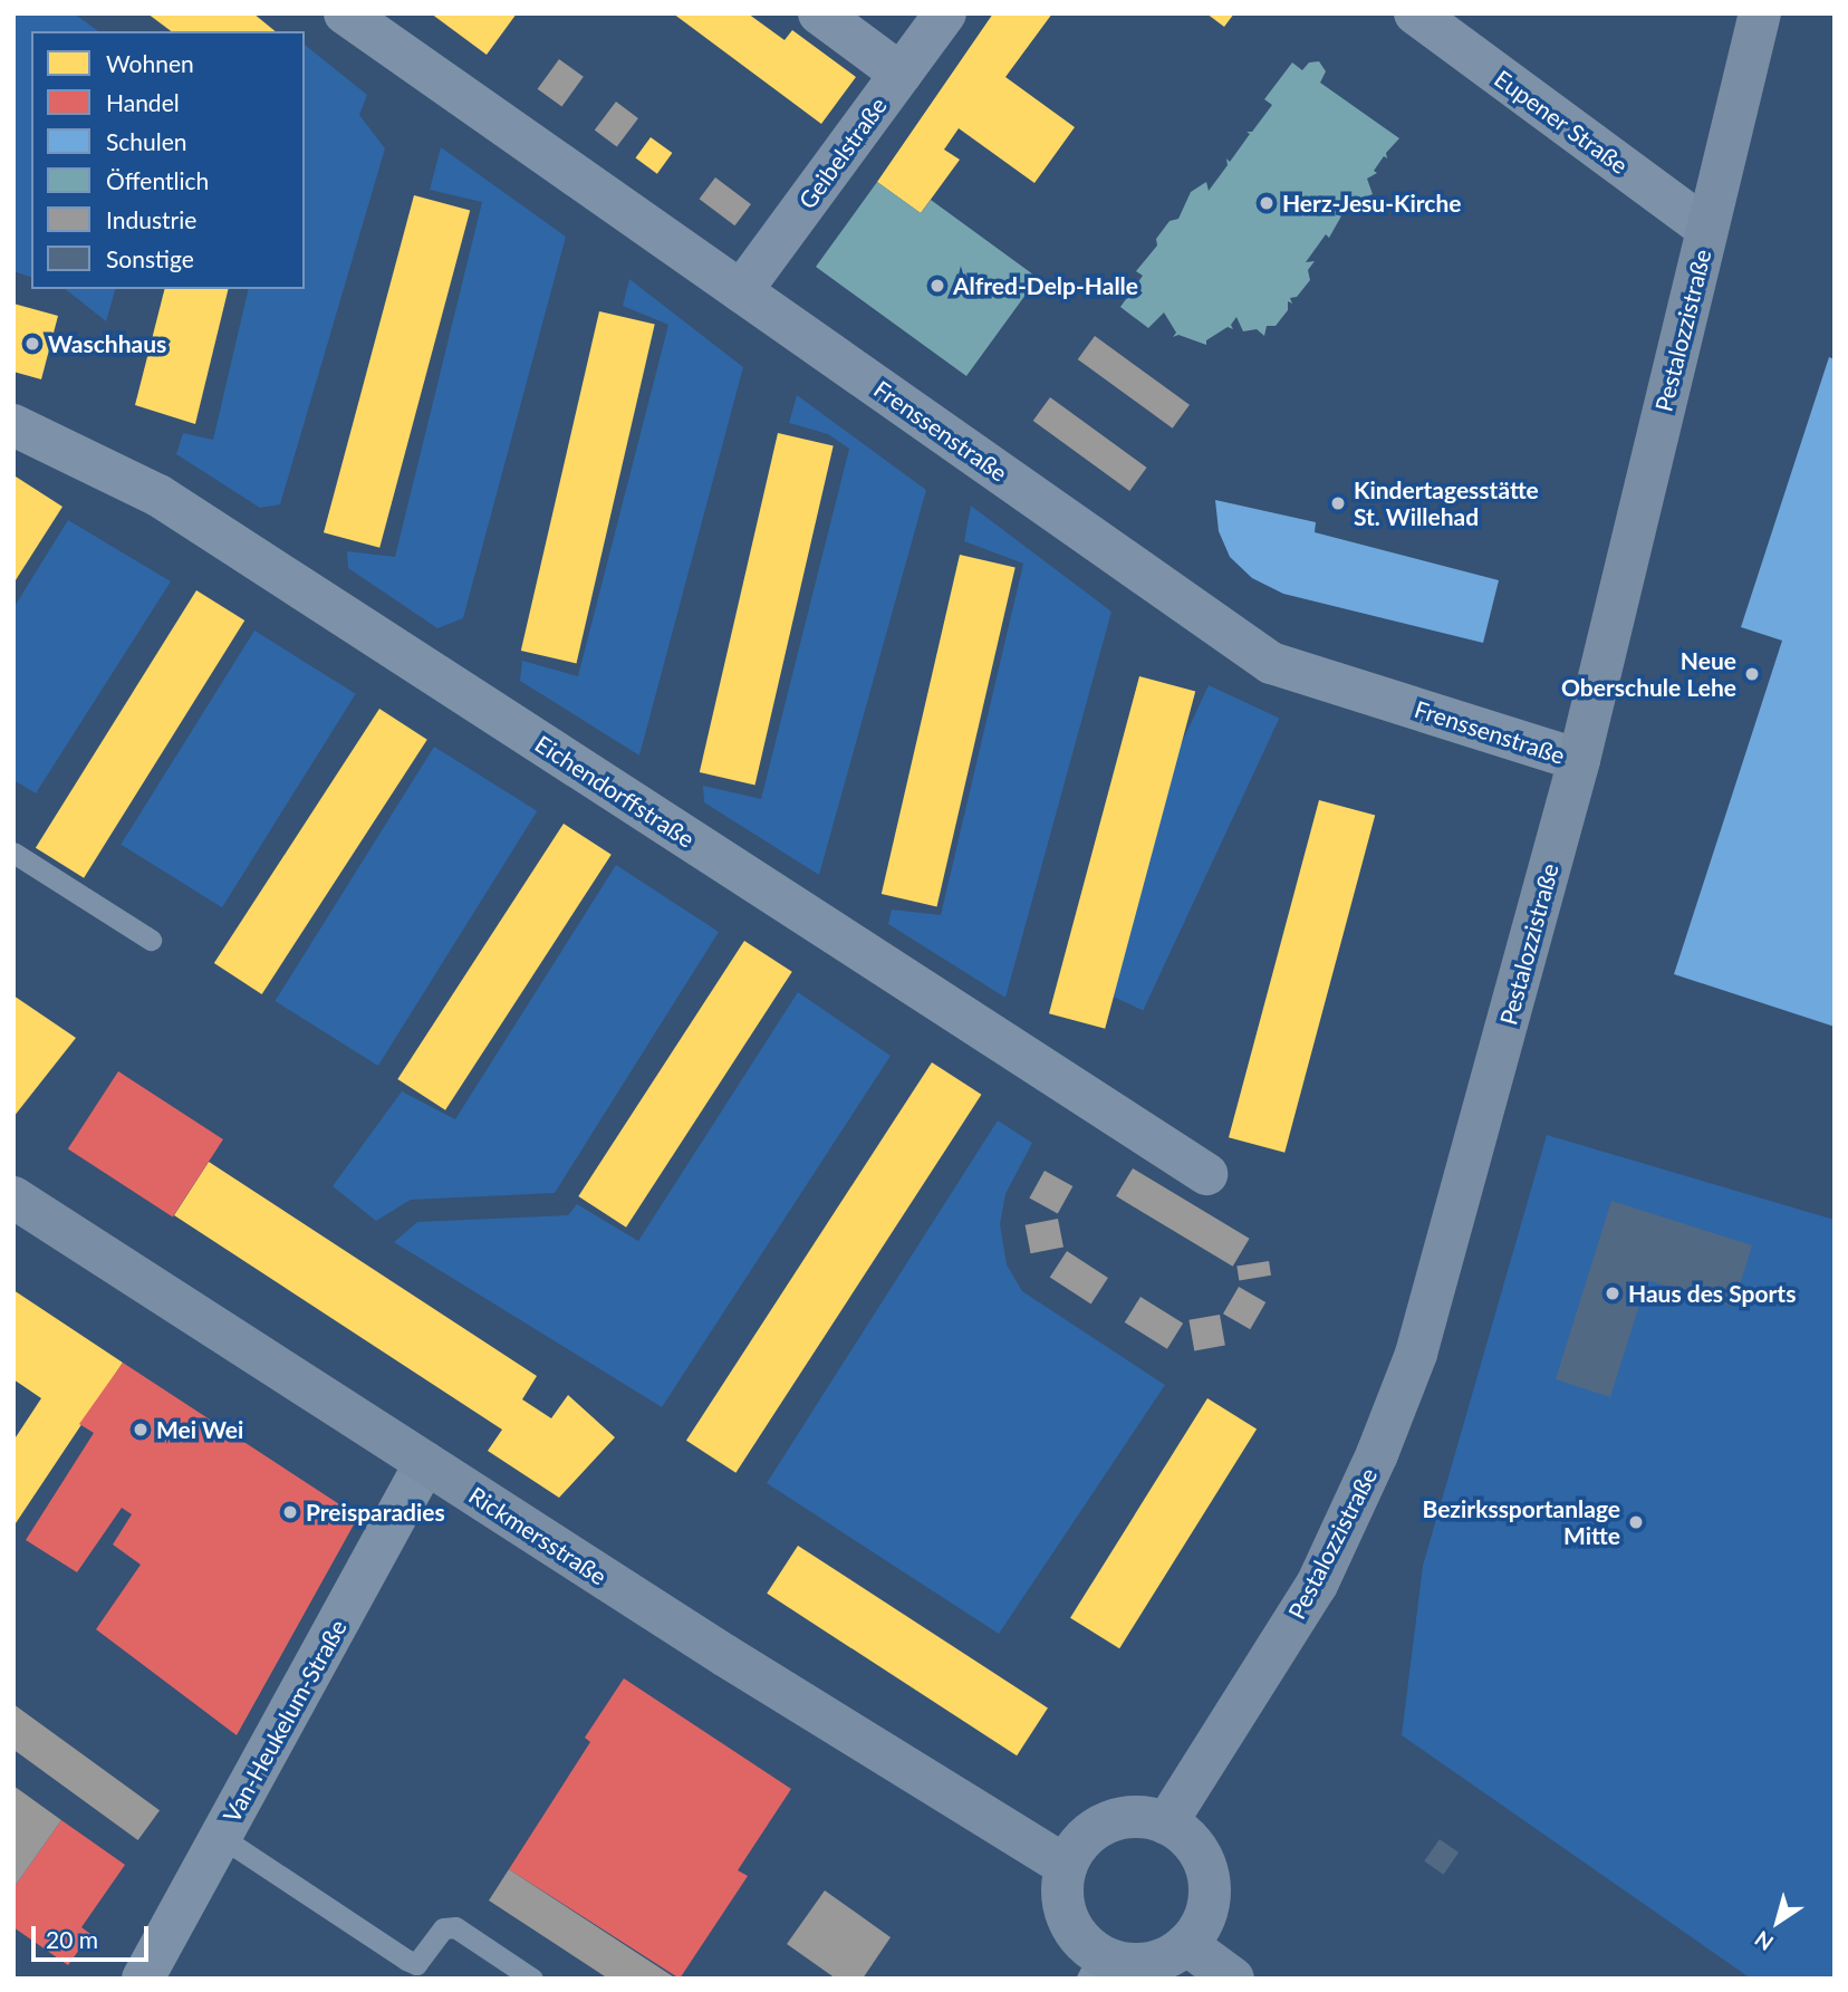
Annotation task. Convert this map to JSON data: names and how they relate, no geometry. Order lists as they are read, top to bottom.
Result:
{
  "streets": {
    "street": [
      "Eupener Straße",
      "Geibelstraße",
      "Pestalozzistraße",
      "Frenssenstraße",
      "Eichendorffstraße",
      "Rickmersstraße",
      "Van-Heukelum-Straße"
    ]
  },
  "crossings": [
    ["Eupener Straße", "Pestalozzistraße"],
    ["Geibelstraße", "Frenssenstraße"],
    ["Pestalozzistraße", "Frenssenstraße"],
    ["Pestalozzistraße", "Rickmersstraße"],
    ["Rickmersstraße", "Van-Heukelum-Straße"]
  ],
  "places": [
    "Herz-Jesu-Kirche",
    "Alfred-Delp-Halle",
    "Waschhaus",
    "Kindertagesstätte St. Willehad",
    "Neue Oberschule Lehe",
    "Haus des Sports",
    "Mei Wei",
    "Preisparadies",
    "Bezirkssportanlage Mitte"
  ],
  "legend": [
    "Wohnen",
    "Handel",
    "Schulen",
    "Öffentlich",
    "Industrie",
    "Sonstige"
  ],
  "scale_bar": "20 m",
  "north": "bottom left"
}
